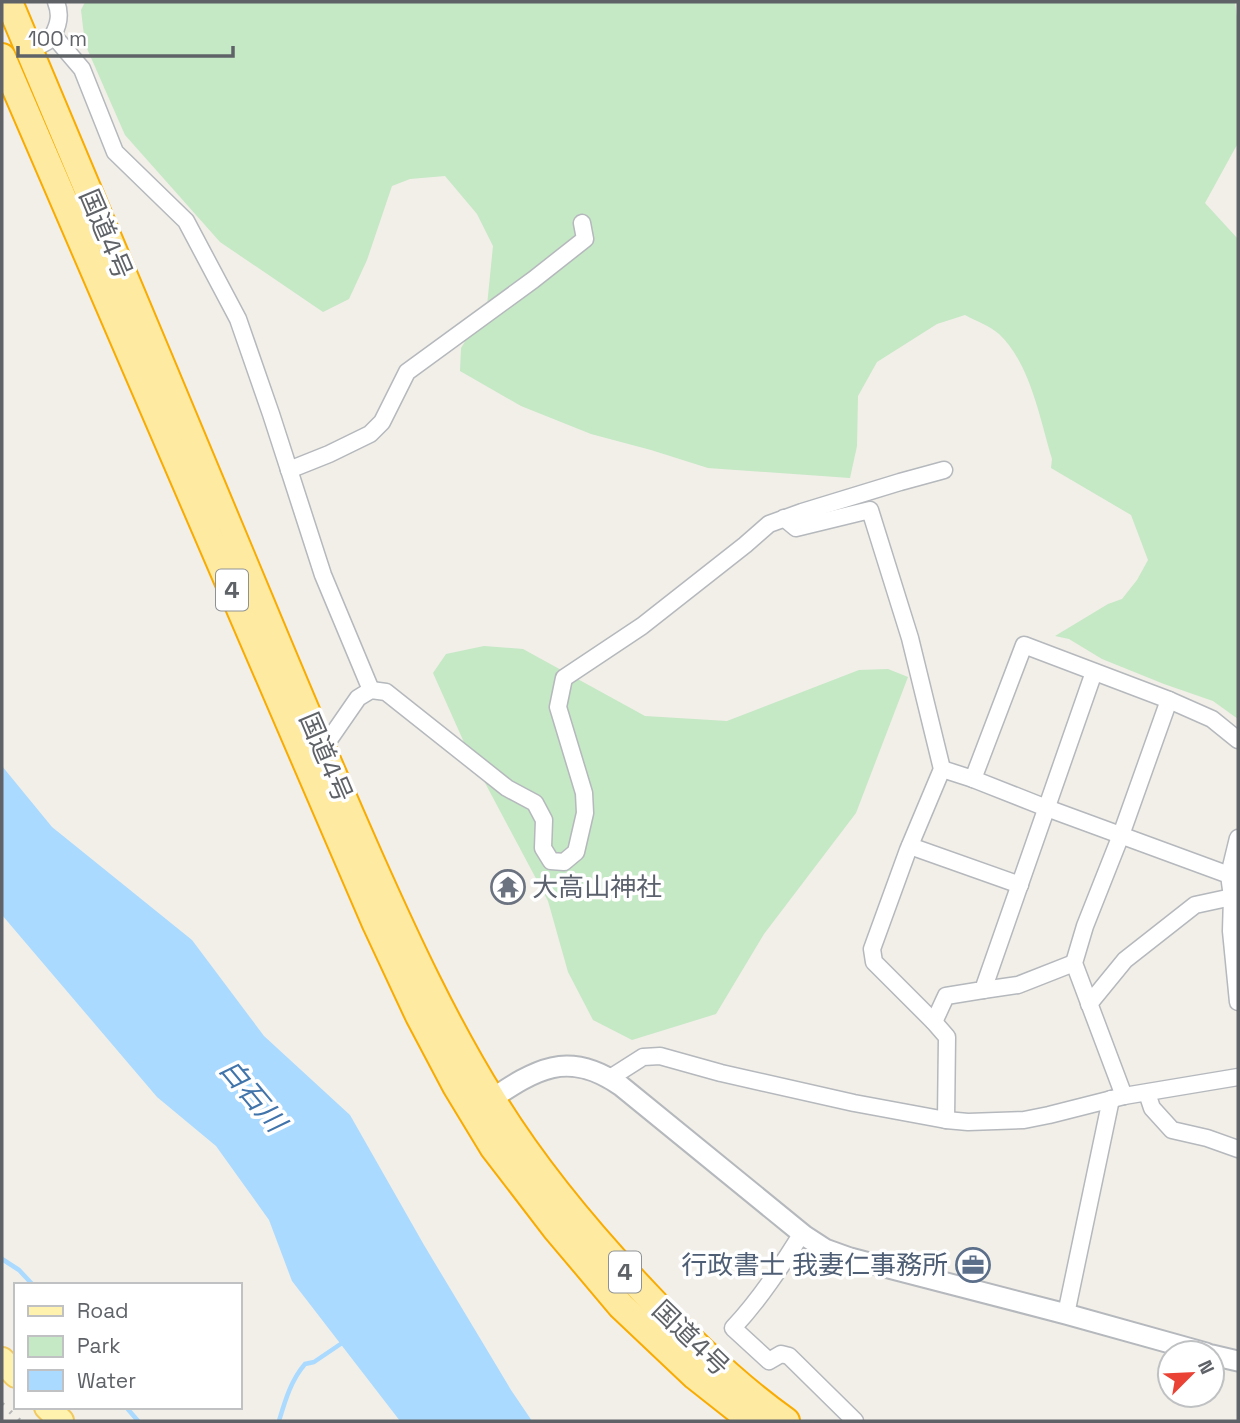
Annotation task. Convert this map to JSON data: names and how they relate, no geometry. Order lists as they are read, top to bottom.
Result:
{
  "streets": {
    "highway": ["国道4号", "4"]
  },
  "water": ["白石川"],
  "places": {
    "temple": ["大高山神社"],
    "office": ["行政書士 我妻仁事務所"]
  },
  "legend": ["Road", "Park", "Water"],
  "scale_bar": "100 m",
  "north": "top right"
}
